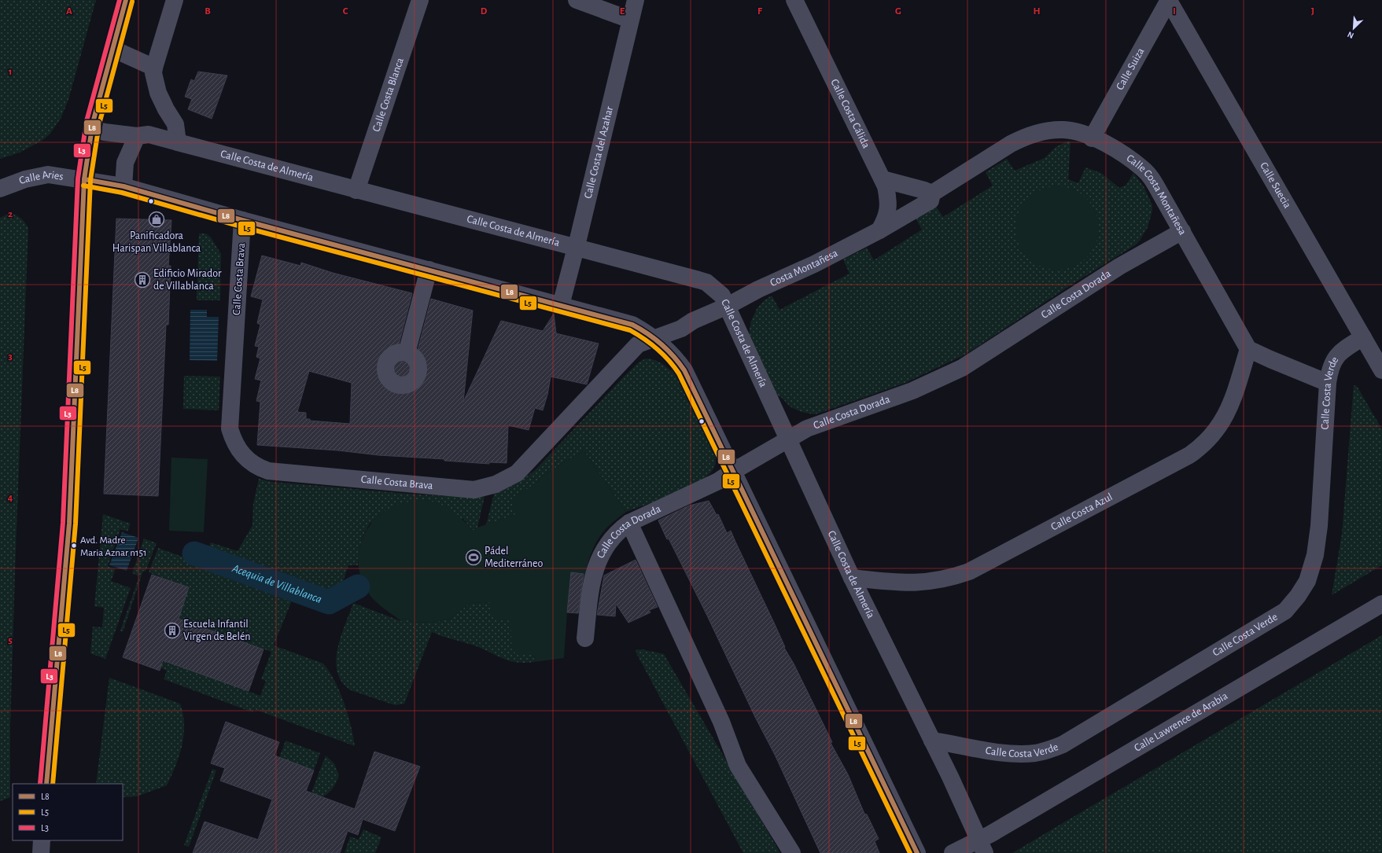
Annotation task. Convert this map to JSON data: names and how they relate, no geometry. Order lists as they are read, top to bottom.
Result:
{
  "streets": {
    "street": [
      "Calle Suiza",
      "Calle Costa Blanca",
      "Calle Costa Cálida",
      "Calle Costa del Azahar",
      "Calle Costa de Almería",
      "Calle Aries",
      "Calle Suecia",
      "Calle Costa Montañesa",
      "Costa Montañesa",
      "Calle Costa Brava",
      "Calle Costa Dorada",
      "Calle Costa Verde",
      "Calle Costa Azul",
      "Calle Lawrence de Arabia"
    ]
  },
  "crossings": [
    ["Calle Suiza", "Calle Suecia"],
    ["Calle Suiza", "Calle Costa Montañesa"],
    ["Calle Costa Blanca", "Calle Costa de Almería"],
    ["Calle Costa Cálida", "Calle Costa Montañesa"],
    ["Calle Costa Cálida", "Costa Montañesa"],
    ["Calle Costa del Azahar", "Calle Costa de Almería"],
    ["Calle Costa de Almería", "Costa Montañesa"],
    ["Calle Costa de Almería", "Calle Costa Brava"],
    ["Calle Costa de Almería", "Calle Costa Dorada"],
    ["Calle Costa de Almería", "Calle Costa Verde"],
    ["Calle Costa de Almería", "Calle Costa Azul"],
    ["Calle Costa de Almería", "Calle Lawrence de Arabia"],
    ["Calle Suecia", "Calle Costa Verde"],
    ["Calle Costa Montañesa", "Costa Montañesa"],
    ["Calle Costa Montañesa", "Calle Costa Dorada"],
    ["Calle Costa Montañesa", "Calle Costa Azul"],
    ["Costa Montañesa", "Calle Costa Brava"]
  ],
  "water": ["Acequia de Villablanca"],
  "places": {
    "shop": ["Panificadora Harispan Villablanca"],
    "building": ["Edificio Mirador de Villablanca", "Escuela Infantil Virgen de Belén"],
    "other": ["Avd. Madre Maria Aznar n151"],
    "sports": ["Pádel Mediterráneo"]
  },
  "lines": ["transit line L8", "transit line L3", "transit line L5"],
  "legend": ["L8", "L5", "L3"],
  "north": "bottom left",
  "grid": {
    "columns": [
      "A",
      "B",
      "C",
      "D",
      "E",
      "F",
      "G",
      "H",
      "I",
      "J"
    ],
    "rows": [
      "1",
      "2",
      "3",
      "4",
      "5"
    ]
  }
}
